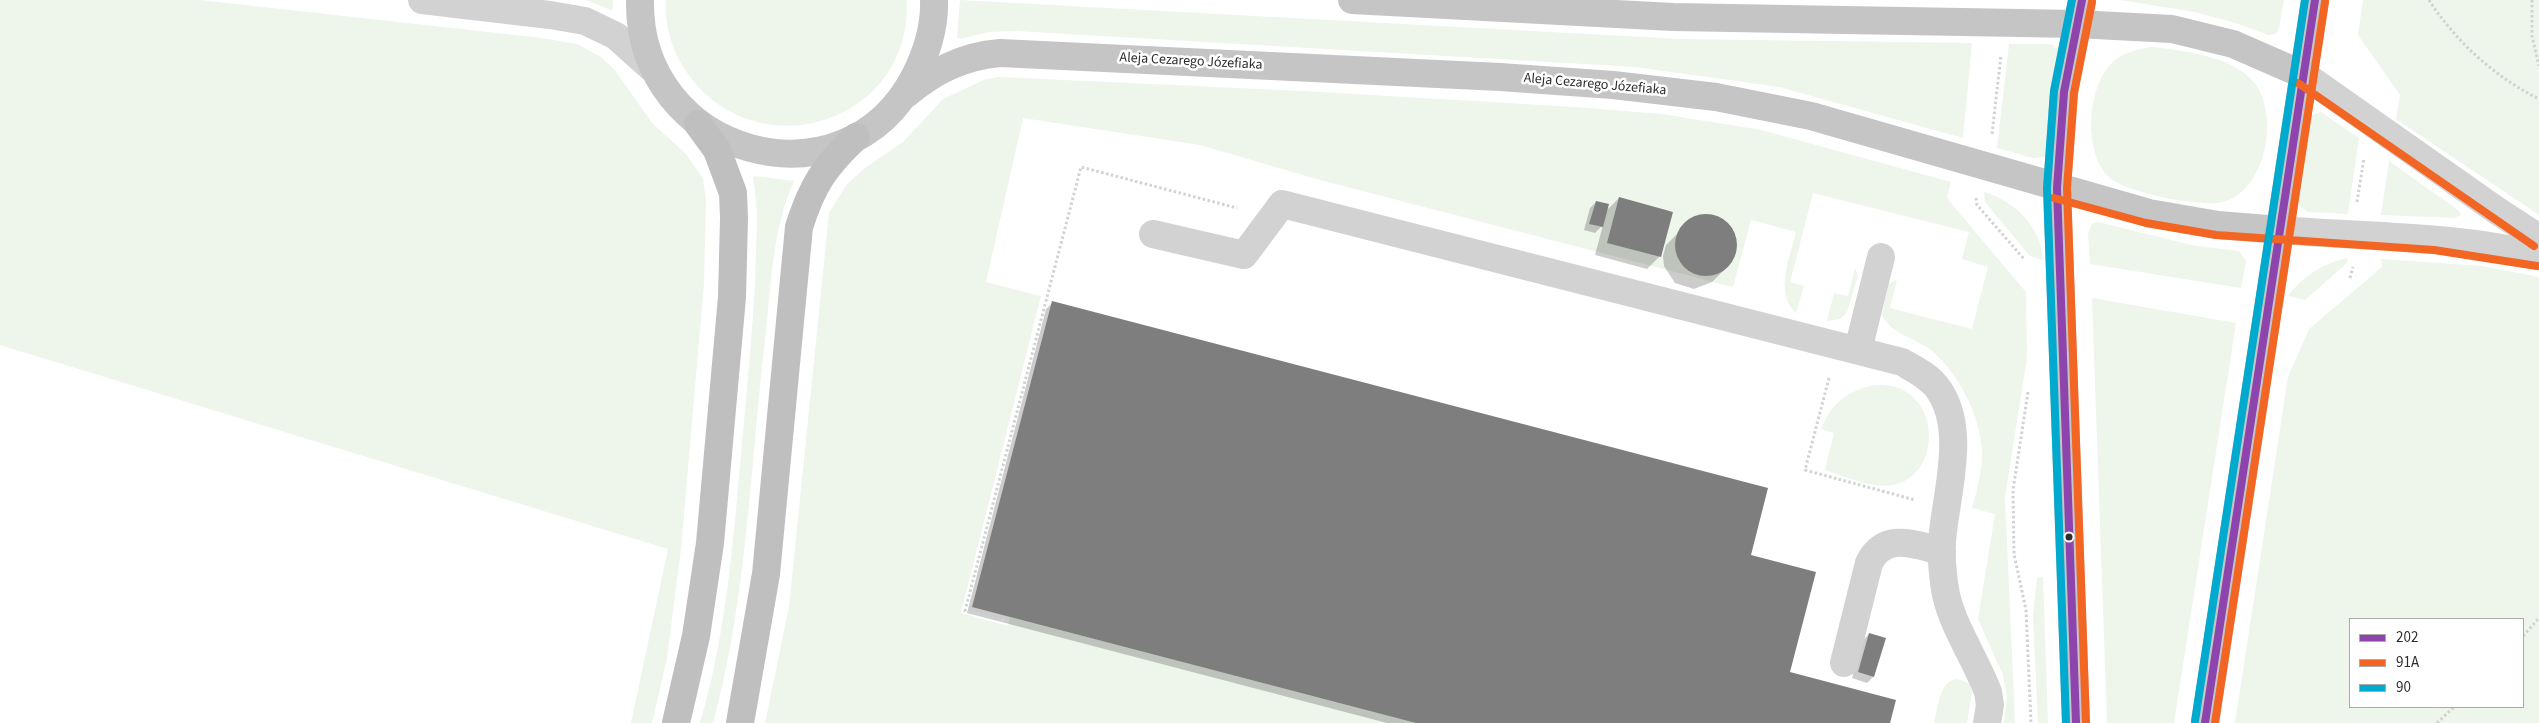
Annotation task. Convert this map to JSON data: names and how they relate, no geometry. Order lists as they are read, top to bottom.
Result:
{
  "streets": {
    "main road": ["Aleja Cezarego Józefiaka"]
  },
  "lines": ["transit line 202", "transit line 90", "transit line 91A"],
  "legend": ["202", "91A", "90"]
}
